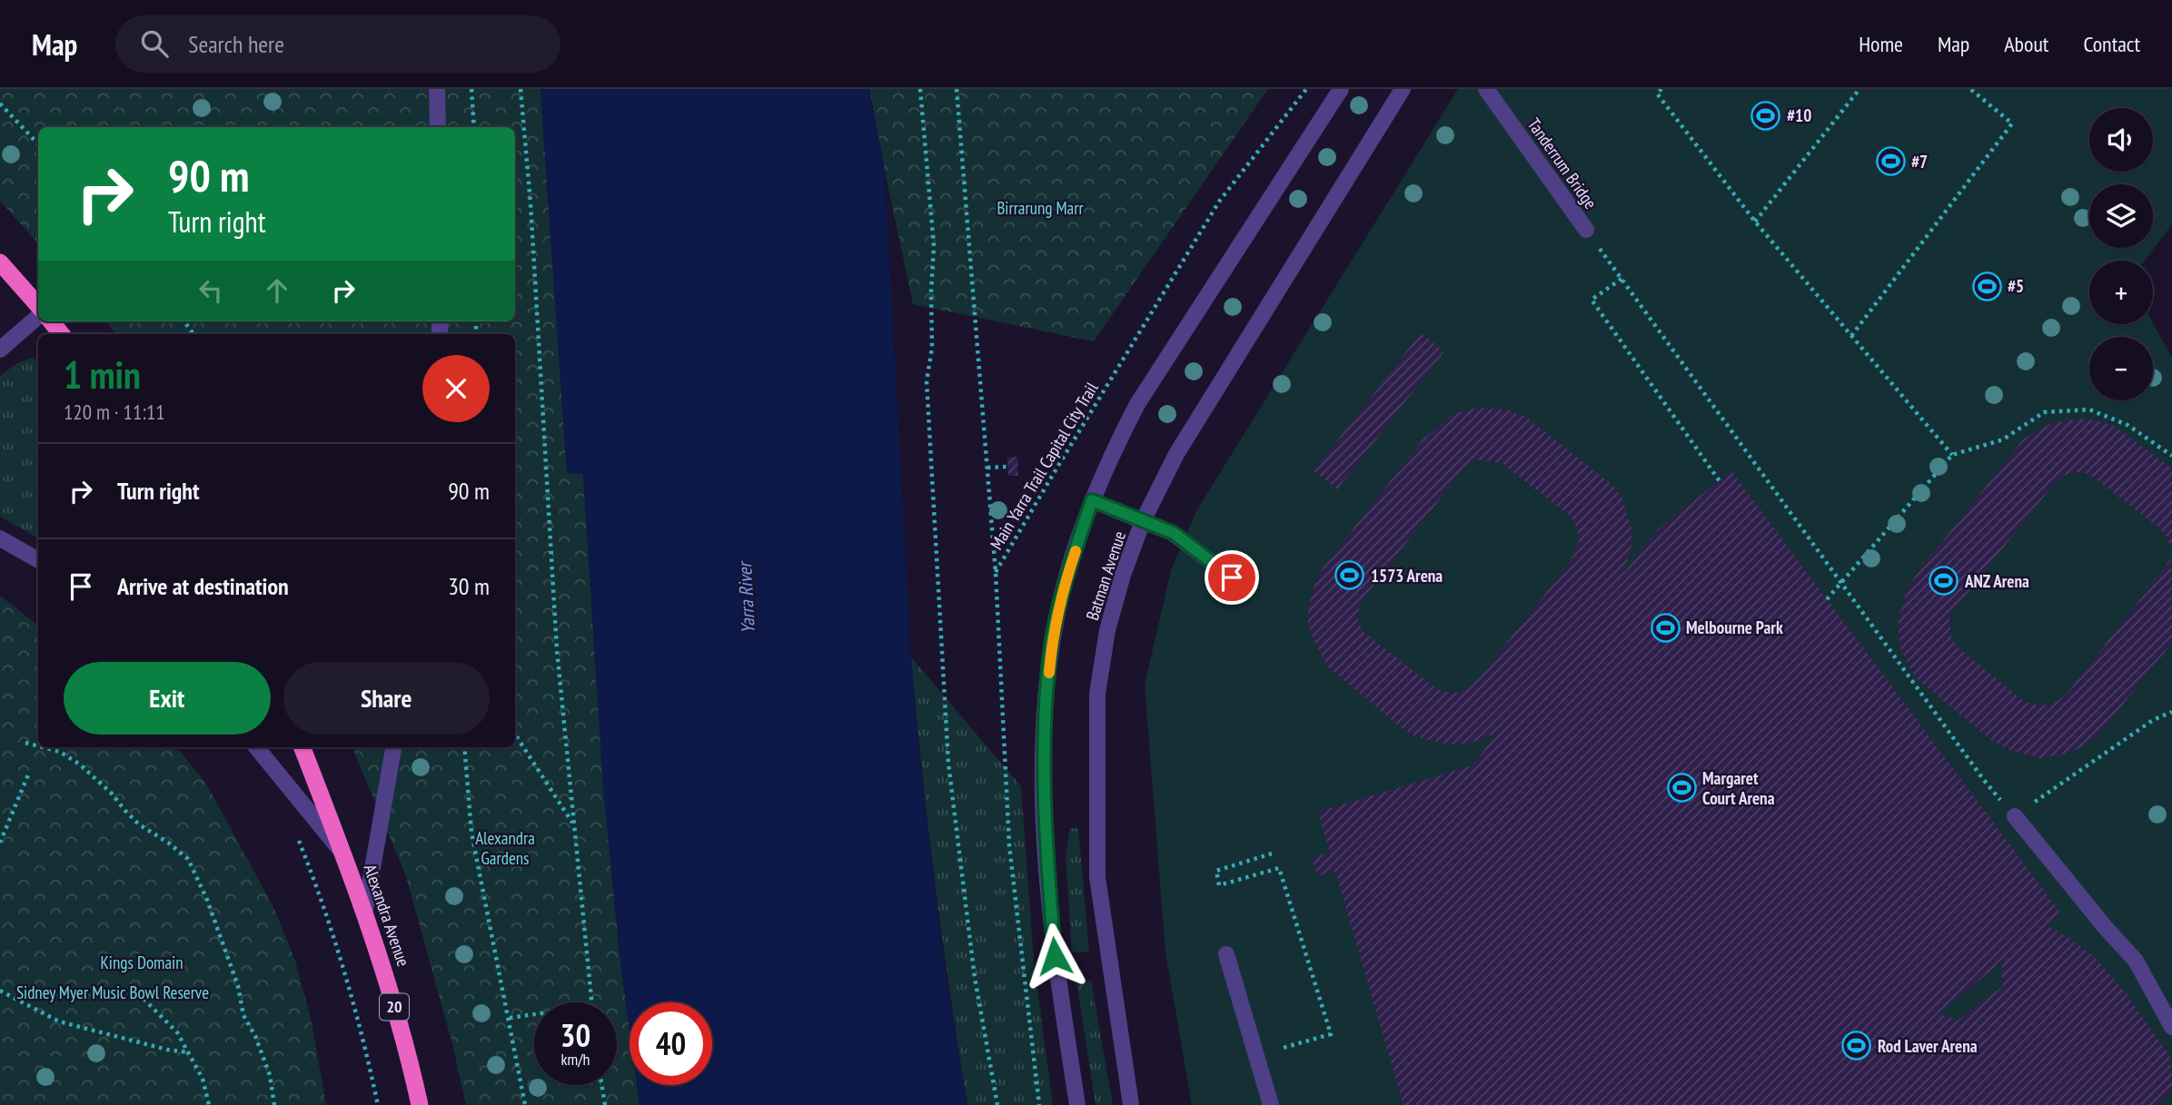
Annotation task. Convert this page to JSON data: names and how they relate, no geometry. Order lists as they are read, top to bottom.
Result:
{
  "streets": {
    "highway": ["Alexandra Avenue", "20"],
    "street": ["Tanderrum Bridge", "Batman Avenue"],
    "path": ["Main Yarra Trail Capital City Trail"]
  },
  "water": ["Yarra River"],
  "parks": [
    "Birrarung Marr",
    "Alexandra Gardens",
    "Kings Domain",
    "Sidney Myer Music Bowl Reserve"
  ],
  "places": {
    "sports": [
      "#10",
      "#7",
      "#5",
      "1573 Arena",
      "ANZ Arena",
      "Melbourne Park",
      "Margaret Court Arena",
      "Rod Laver Arena"
    ]
  },
  "page": {
    "header": "Map",
    "search": "Search here",
    "nav": [
      "Home",
      "Map",
      "About",
      "Contact"
    ],
    "map_buttons": ["+", "−"],
    "turn": ["90 m", "Turn right"],
    "heading": ["1 min", "120 m · 11:11"],
    "list": [
      {
        "name": "Turn right",
        "value": "90 m"
      },
      {
        "name": "Arrive at destination",
        "value": "30 m"
      }
    ],
    "buttons": ["Exit", "Share"],
    "speed": "30 km/h",
    "limit": "40"
  }
}
